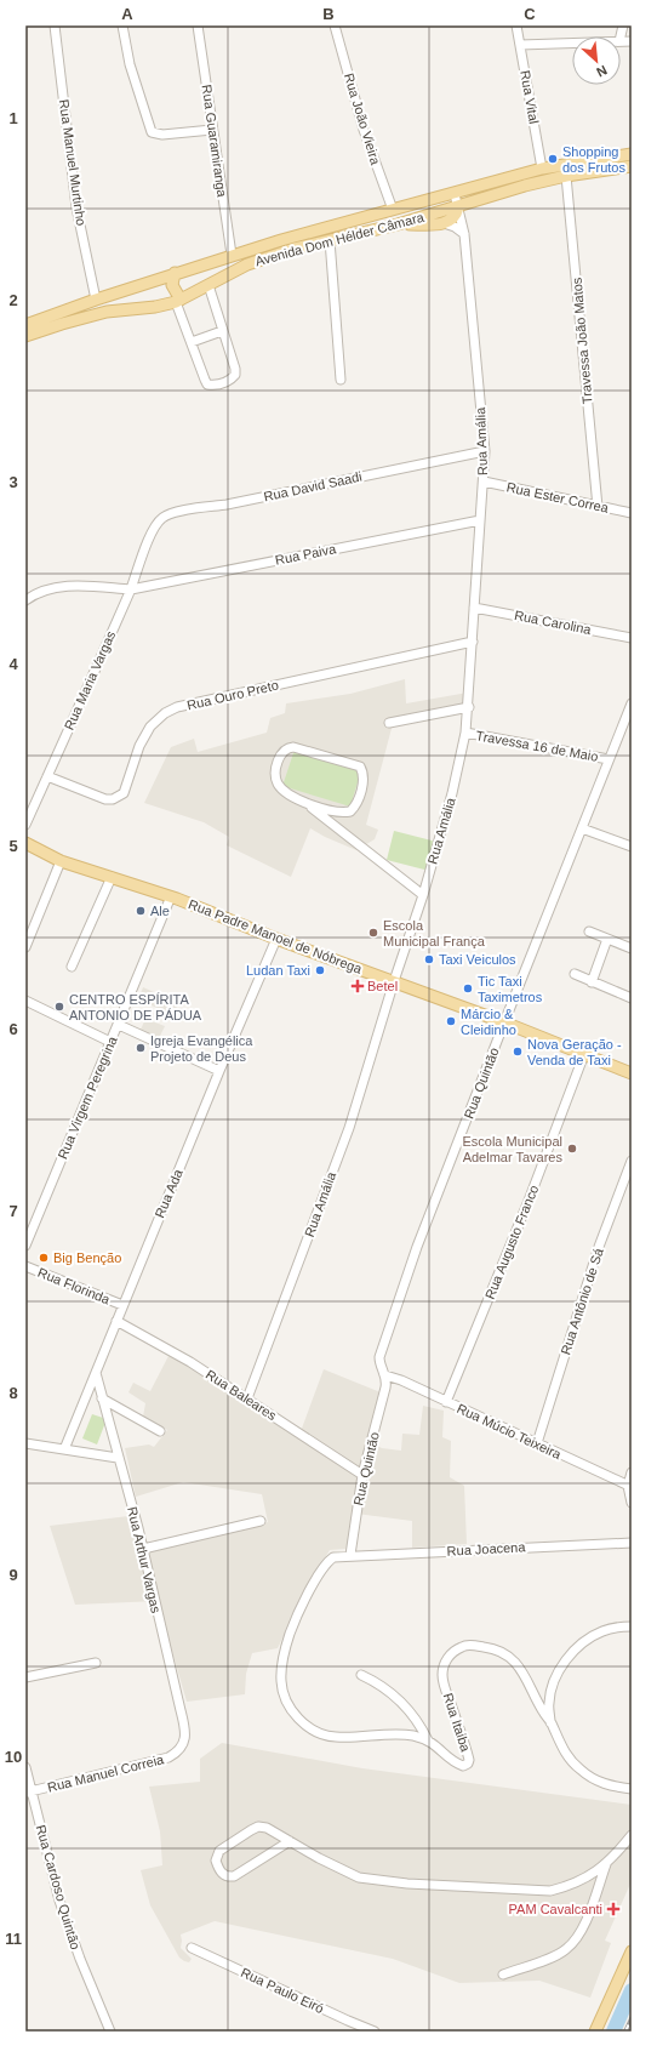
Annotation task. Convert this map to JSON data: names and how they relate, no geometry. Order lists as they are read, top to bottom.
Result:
{
  "streets": {
    "main road": ["Avenida Dom Hélder Câmara", "Rua Padre Manoel de Nóbrega"],
    "street": [
      "Rua Vital",
      "Rua João Vieira",
      "Rua Guaramiranga",
      "Rua Manuel Murtinho",
      "Travessa João Matos",
      "Rua Amália",
      "Rua David Saadi",
      "Rua Ester Correa",
      "Rua Paiva",
      "Rua Carolina",
      "Rua Maria Vargas",
      "Rua Ouro Preto",
      "Travessa 16 de Maio",
      "Rua Quintão",
      "Rua Virgem Peregrina",
      "Rua Ada",
      "Rua Augusto Franco",
      "Rua Florinda",
      "Rua Antônio de Sá",
      "Rua Baleares",
      "Rua Múcio Teixeira",
      "Rua Joacena",
      "Rua Arthur Vargas",
      "Rua Itaiba",
      "Rua Manuel Correia",
      "Rua Cardoso Quintão",
      "Rua Paulo Eiró"
    ]
  },
  "crossings": [
    ["Rua Vital", "Avenida Dom Hélder Câmara"],
    ["Rua João Vieira", "Avenida Dom Hélder Câmara"],
    ["Rua Guaramiranga", "Avenida Dom Hélder Câmara"],
    ["Rua Manuel Murtinho", "Avenida Dom Hélder Câmara"],
    ["Avenida Dom Hélder Câmara", "Travessa João Matos"],
    ["Avenida Dom Hélder Câmara", "Rua Amália"],
    ["Travessa João Matos", "Rua Ester Correa"],
    ["Rua Amália", "Rua David Saadi"],
    ["Rua Amália", "Rua Ester Correa"],
    ["Rua Amália", "Rua Paiva"],
    ["Rua Amália", "Rua Carolina"],
    ["Rua Amália", "Rua Ouro Preto"],
    ["Rua Amália", "Travessa 16 de Maio"],
    ["Rua Amália", "Rua Padre Manoel de Nóbrega"],
    ["Rua Amália", "Rua Baleares"],
    ["Rua David Saadi", "Rua Maria Vargas"],
    ["Rua Paiva", "Rua Maria Vargas"],
    ["Rua Maria Vargas", "Rua Ouro Preto"],
    ["Travessa 16 de Maio", "Rua Quintão"],
    ["Rua Padre Manoel de Nóbrega", "Rua Quintão"],
    ["Rua Padre Manoel de Nóbrega", "Rua Virgem Peregrina"],
    ["Rua Padre Manoel de Nóbrega", "Rua Ada"],
    ["Rua Padre Manoel de Nóbrega", "Rua Augusto Franco"],
    ["Rua Quintão", "Rua Baleares"],
    ["Rua Quintão", "Rua Múcio Teixeira"],
    ["Rua Quintão", "Rua Joacena"],
    ["Rua Ada", "Rua Florinda"],
    ["Rua Ada", "Rua Baleares"],
    ["Rua Ada", "Rua Arthur Vargas"],
    ["Rua Augusto Franco", "Rua Múcio Teixeira"],
    ["Rua Antônio de Sá", "Rua Múcio Teixeira"],
    ["Rua Joacena", "Rua Itaiba"],
    ["Rua Arthur Vargas", "Rua Manuel Correia"],
    ["Rua Manuel Correia", "Rua Cardoso Quintão"]
  ],
  "places": {
    "other": [
      "Shopping dos Frutos",
      "Ale",
      "Escola Municipal França",
      "Taxi Veiculos",
      "Ludan Taxi",
      "Tic Taxi Taximetros",
      "CENTRO ESPÍRITA ANTONIO DE PÁDUA",
      "Márcio & Cleidinho",
      "Igreja Evangélica Projeto de Deus",
      "Nova Geração - Venda de Taxi",
      "Escola Municipal Adelmar Tavares",
      "Big Benção"
    ],
    "health": ["Betel", "PAM Cavalcanti"]
  },
  "north": "bottom right",
  "grid": {
    "columns": ["A", "B", "C"],
    "rows": [
      "1",
      "2",
      "3",
      "4",
      "5",
      "6",
      "7",
      "8",
      "9",
      "10",
      "11"
    ]
  }
}
